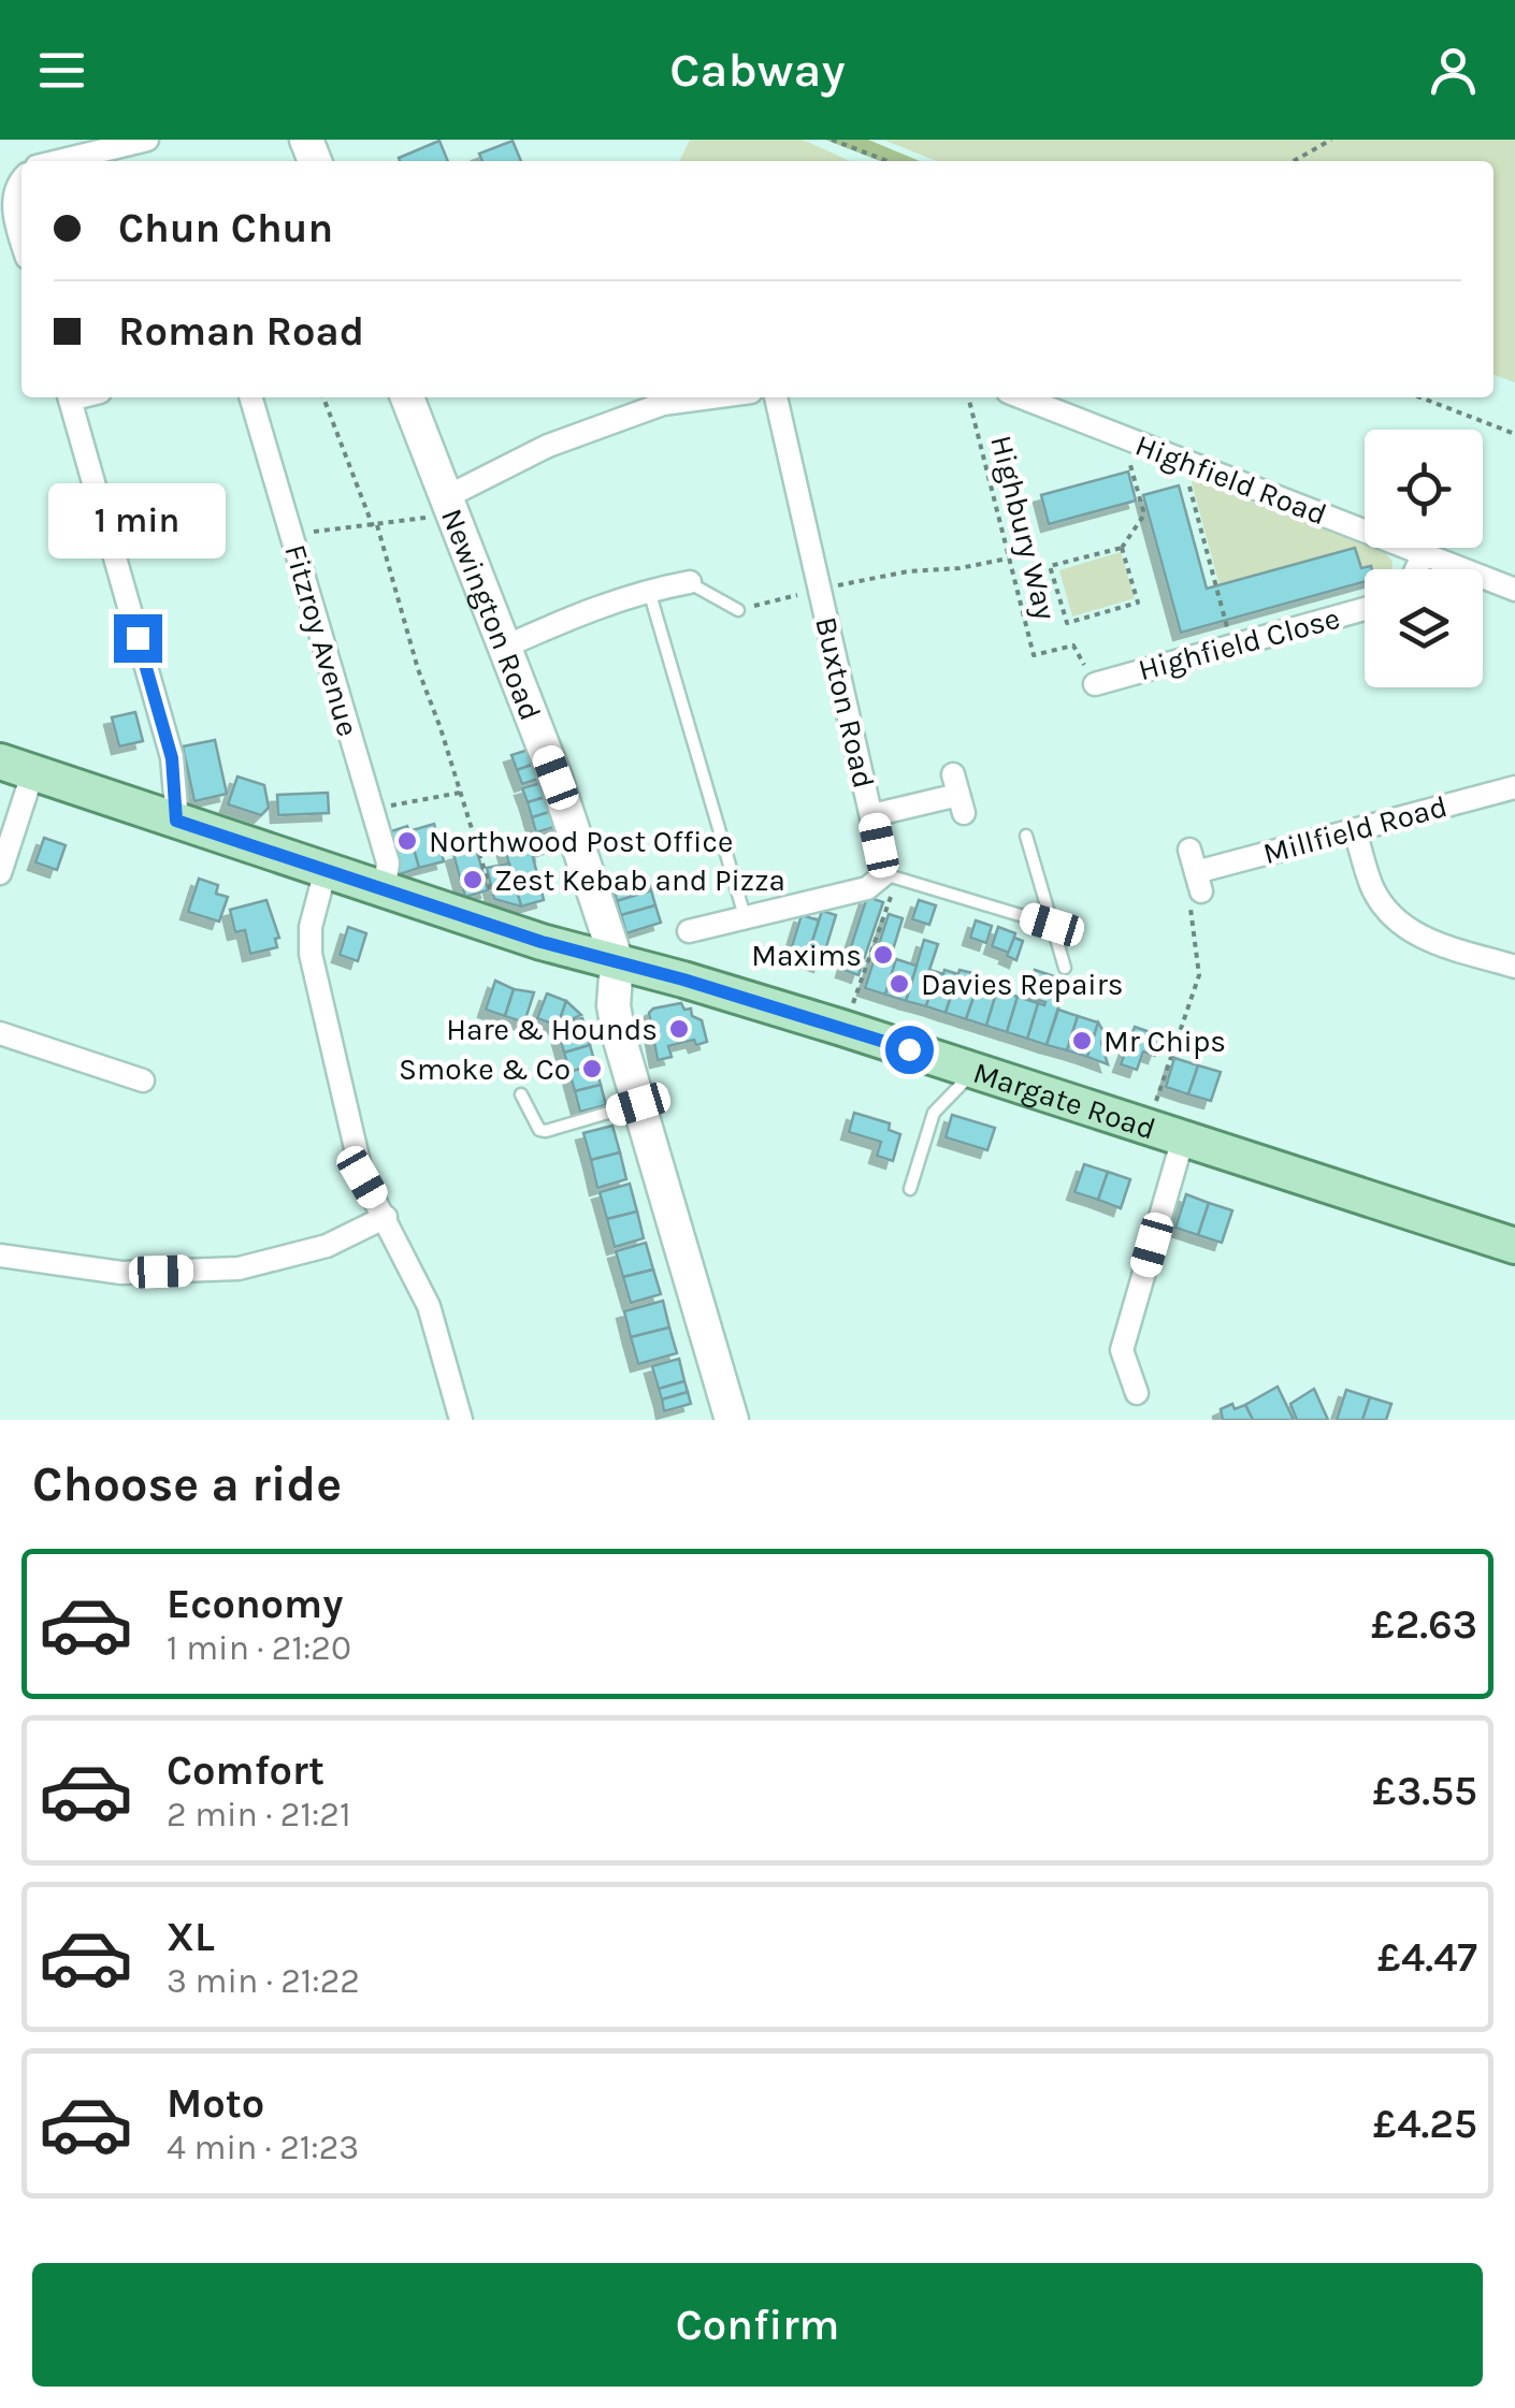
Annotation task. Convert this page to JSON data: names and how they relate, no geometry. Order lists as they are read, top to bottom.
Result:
{
  "streets": {
    "main road": ["Newington Road", "Margate Road"],
    "street": [
      "Highfield Road",
      "Fitzroy Avenue",
      "Highfield Close",
      "Buxton Road",
      "Millfield Road"
    ],
    "path": ["Highbury Way"]
  },
  "crossings": [
    ["Highbury Way", "Highfield Close"],
    ["Newington Road", "Margate Road"],
    ["Fitzroy Avenue", "Margate Road"]
  ],
  "places": [
    "Northwood Post Office",
    "Zest Kebab and Pizza",
    "Maxims",
    "Davies Repairs",
    "Hare & Hounds",
    "Mr Chips",
    "Smoke & Co"
  ],
  "page": {
    "header": "Cabway",
    "banner": ["Chun Chun", "Roman Road"],
    "bubble": "1 min",
    "heading": "Choose a ride",
    "list": [
      {
        "name": "Economy",
        "note": "1 min · 21:20",
        "value": "£2.63"
      },
      {
        "name": "Comfort",
        "note": "2 min · 21:21",
        "value": "£3.55"
      },
      {
        "name": "XL",
        "note": "3 min · 21:22",
        "value": "£4.47"
      },
      {
        "name": "Moto",
        "note": "4 min · 21:23",
        "value": "£4.25"
      }
    ],
    "buttons": "Confirm"
  }
}
